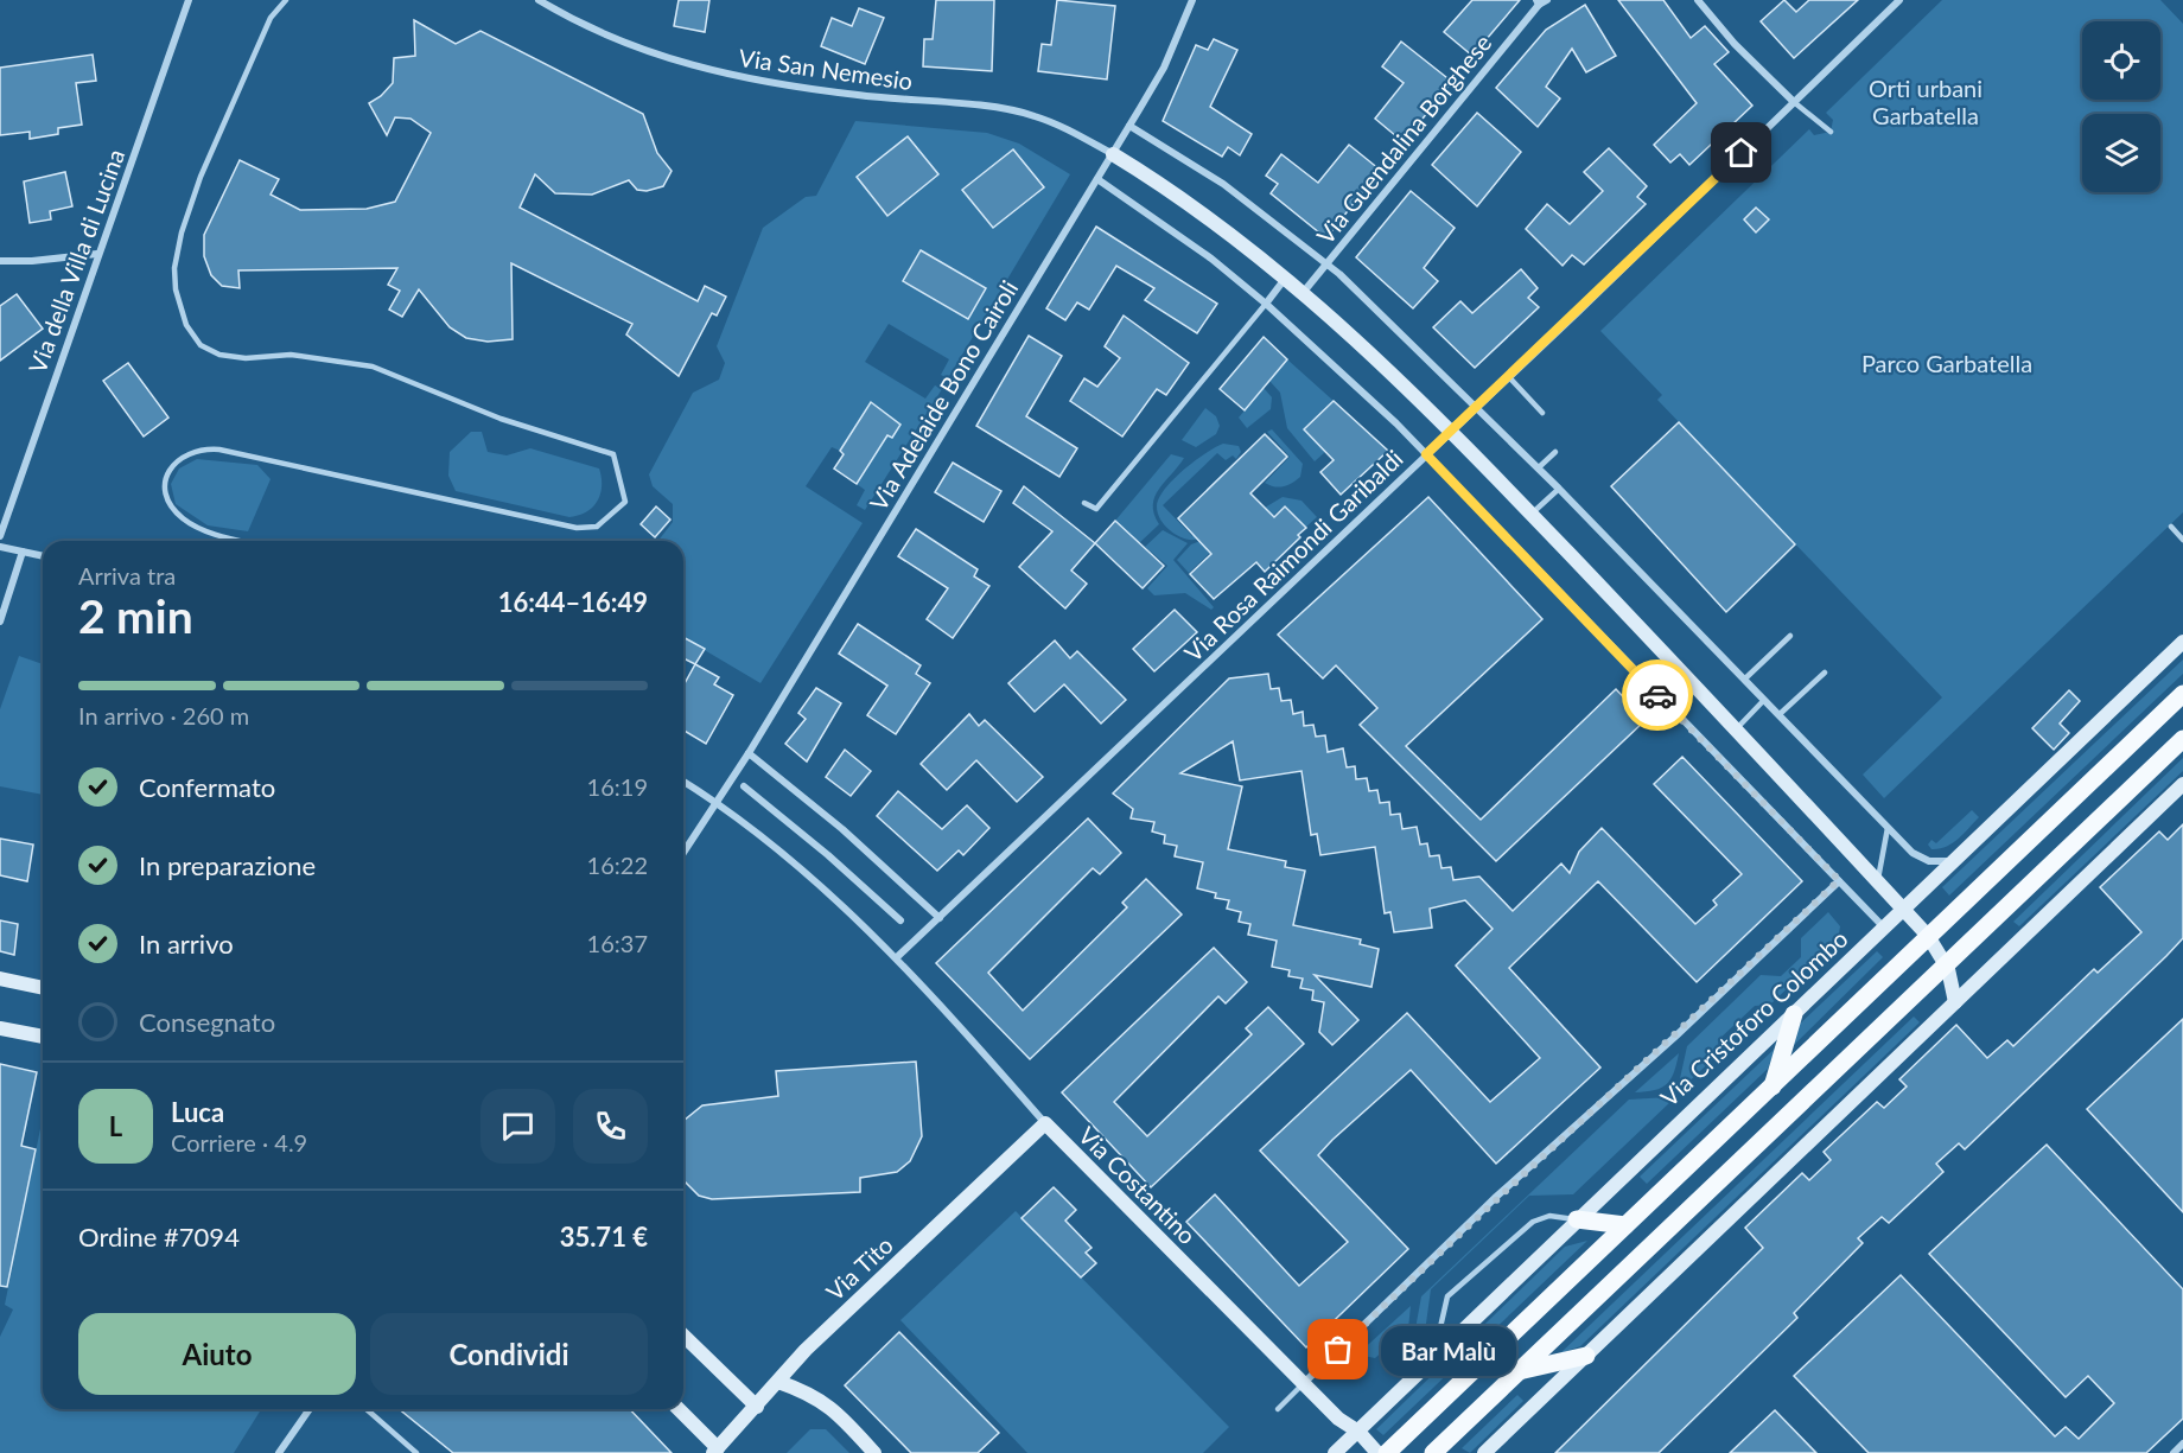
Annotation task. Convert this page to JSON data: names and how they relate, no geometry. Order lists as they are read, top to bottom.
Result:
{
  "streets": {
    "street": [
      "Via San Nemesio",
      "Via Guendalina Borghese",
      "Via della Villa di Lucina",
      "Via Adelaide Bono Cairoli",
      "Via Rosa Raimondi Garibaldi",
      "Via Cristoforo Colombo",
      "Via Costantino",
      "Via Tito"
    ]
  },
  "crossings": [
    ["Via San Nemesio", "Via Adelaide Bono Cairoli"],
    ["Via Adelaide Bono Cairoli", "Via Costantino"],
    ["Via Rosa Raimondi Garibaldi", "Via Costantino"],
    ["Via Cristoforo Colombo", "Via Costantino"],
    ["Via Costantino", "Via Tito"]
  ],
  "parks": ["Orti urbani Garbatella", "Parco Garbatella"],
  "places": ["Bar Malù"],
  "page": {
    "heading": ["2 min", "Arriva tra", "16:44–16:49"],
    "panel": [
      "Luca",
      "Corriere · 4.9",
      "Ordine #7094",
      "35.71 €"
    ],
    "bar": "In arrivo · 260 m",
    "list": [
      ["Confermato", "16:19"],
      ["In preparazione", "16:22"],
      ["In arrivo", "16:37"],
      "Consegnato"
    ],
    "round": "L",
    "buttons": ["Aiuto", "Condividi"],
    "bubble": "Bar Malù"
  }
}
